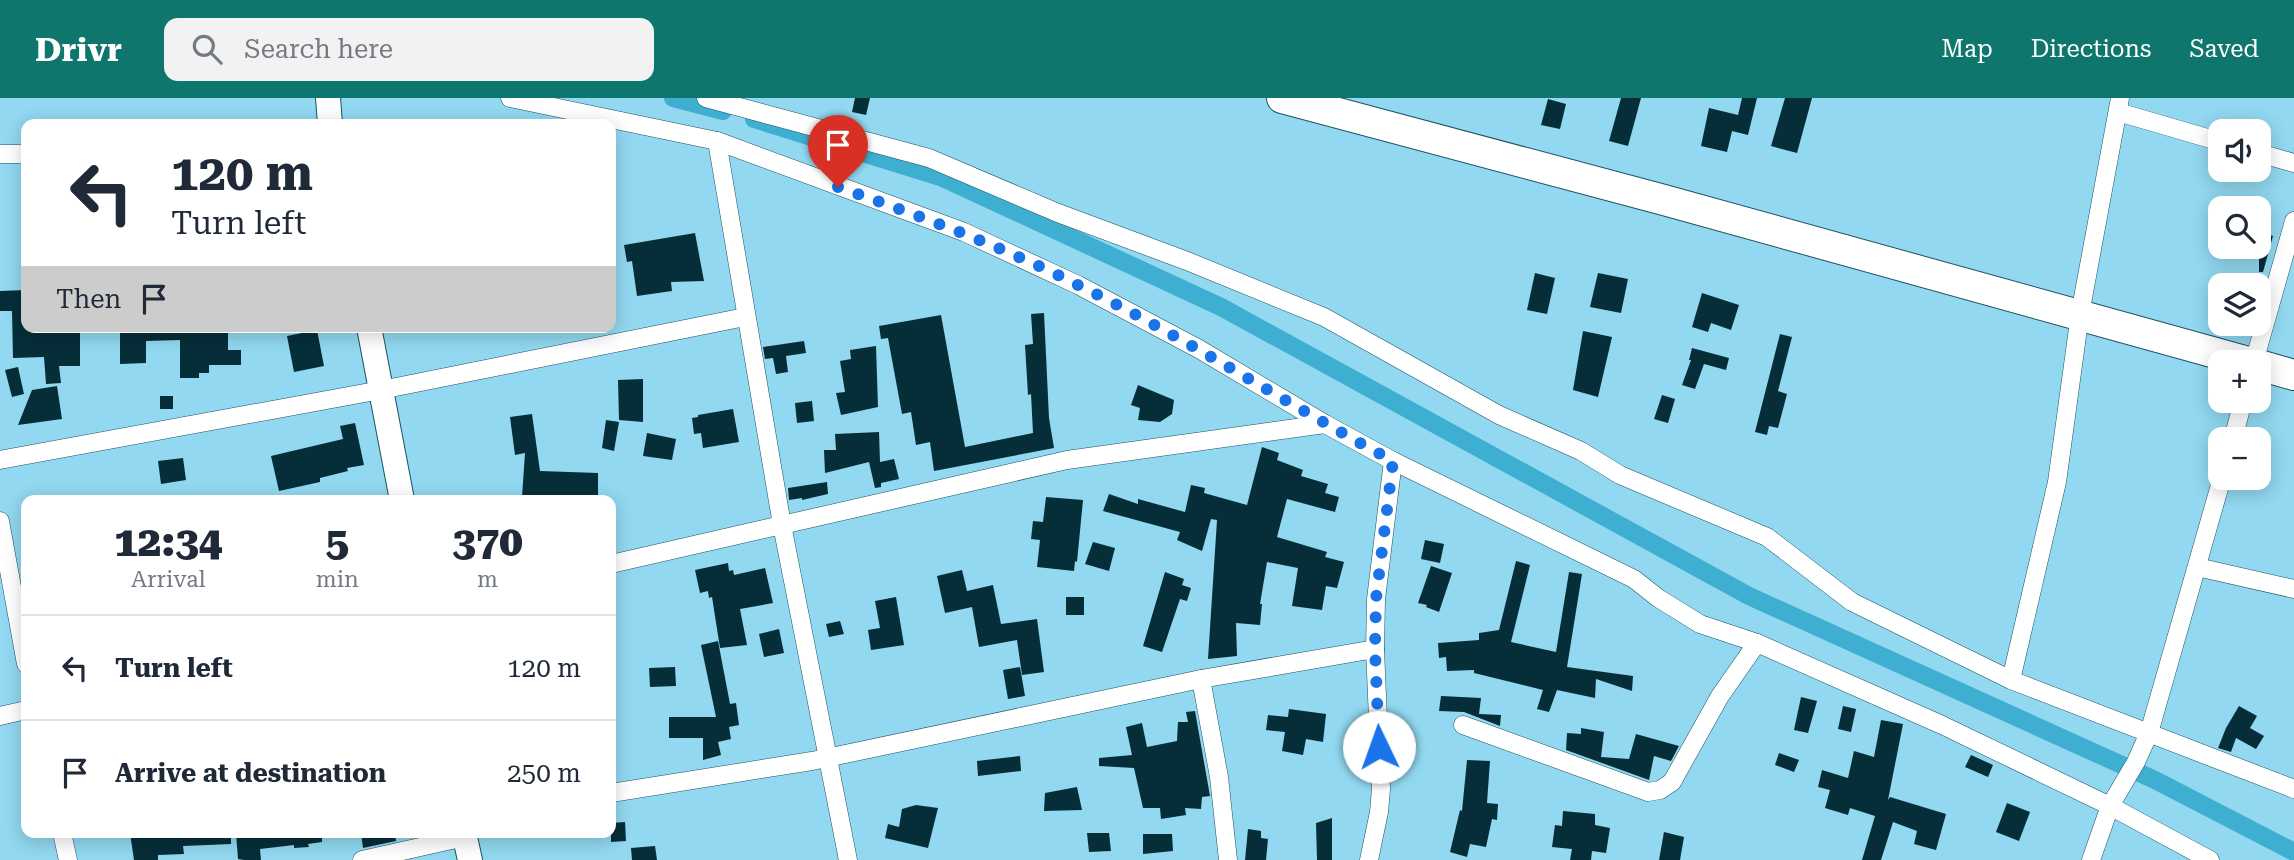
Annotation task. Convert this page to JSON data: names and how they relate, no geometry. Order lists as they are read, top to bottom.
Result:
{
  "page": {
    "header": "Drivr",
    "search": "Search here",
    "nav": ["Map", "Directions", "Saved"],
    "map_buttons": ["+", "−"],
    "turn": ["120 m", "Turn left"],
    "then": "Then",
    "eta": [
      "12:34",
      "Arrival",
      "5",
      "min",
      "370",
      "m"
    ],
    "list": [
      {
        "name": "Turn left",
        "value": "120 m"
      },
      {
        "name": "Arrive at destination",
        "value": "250 m"
      }
    ]
  }
}
